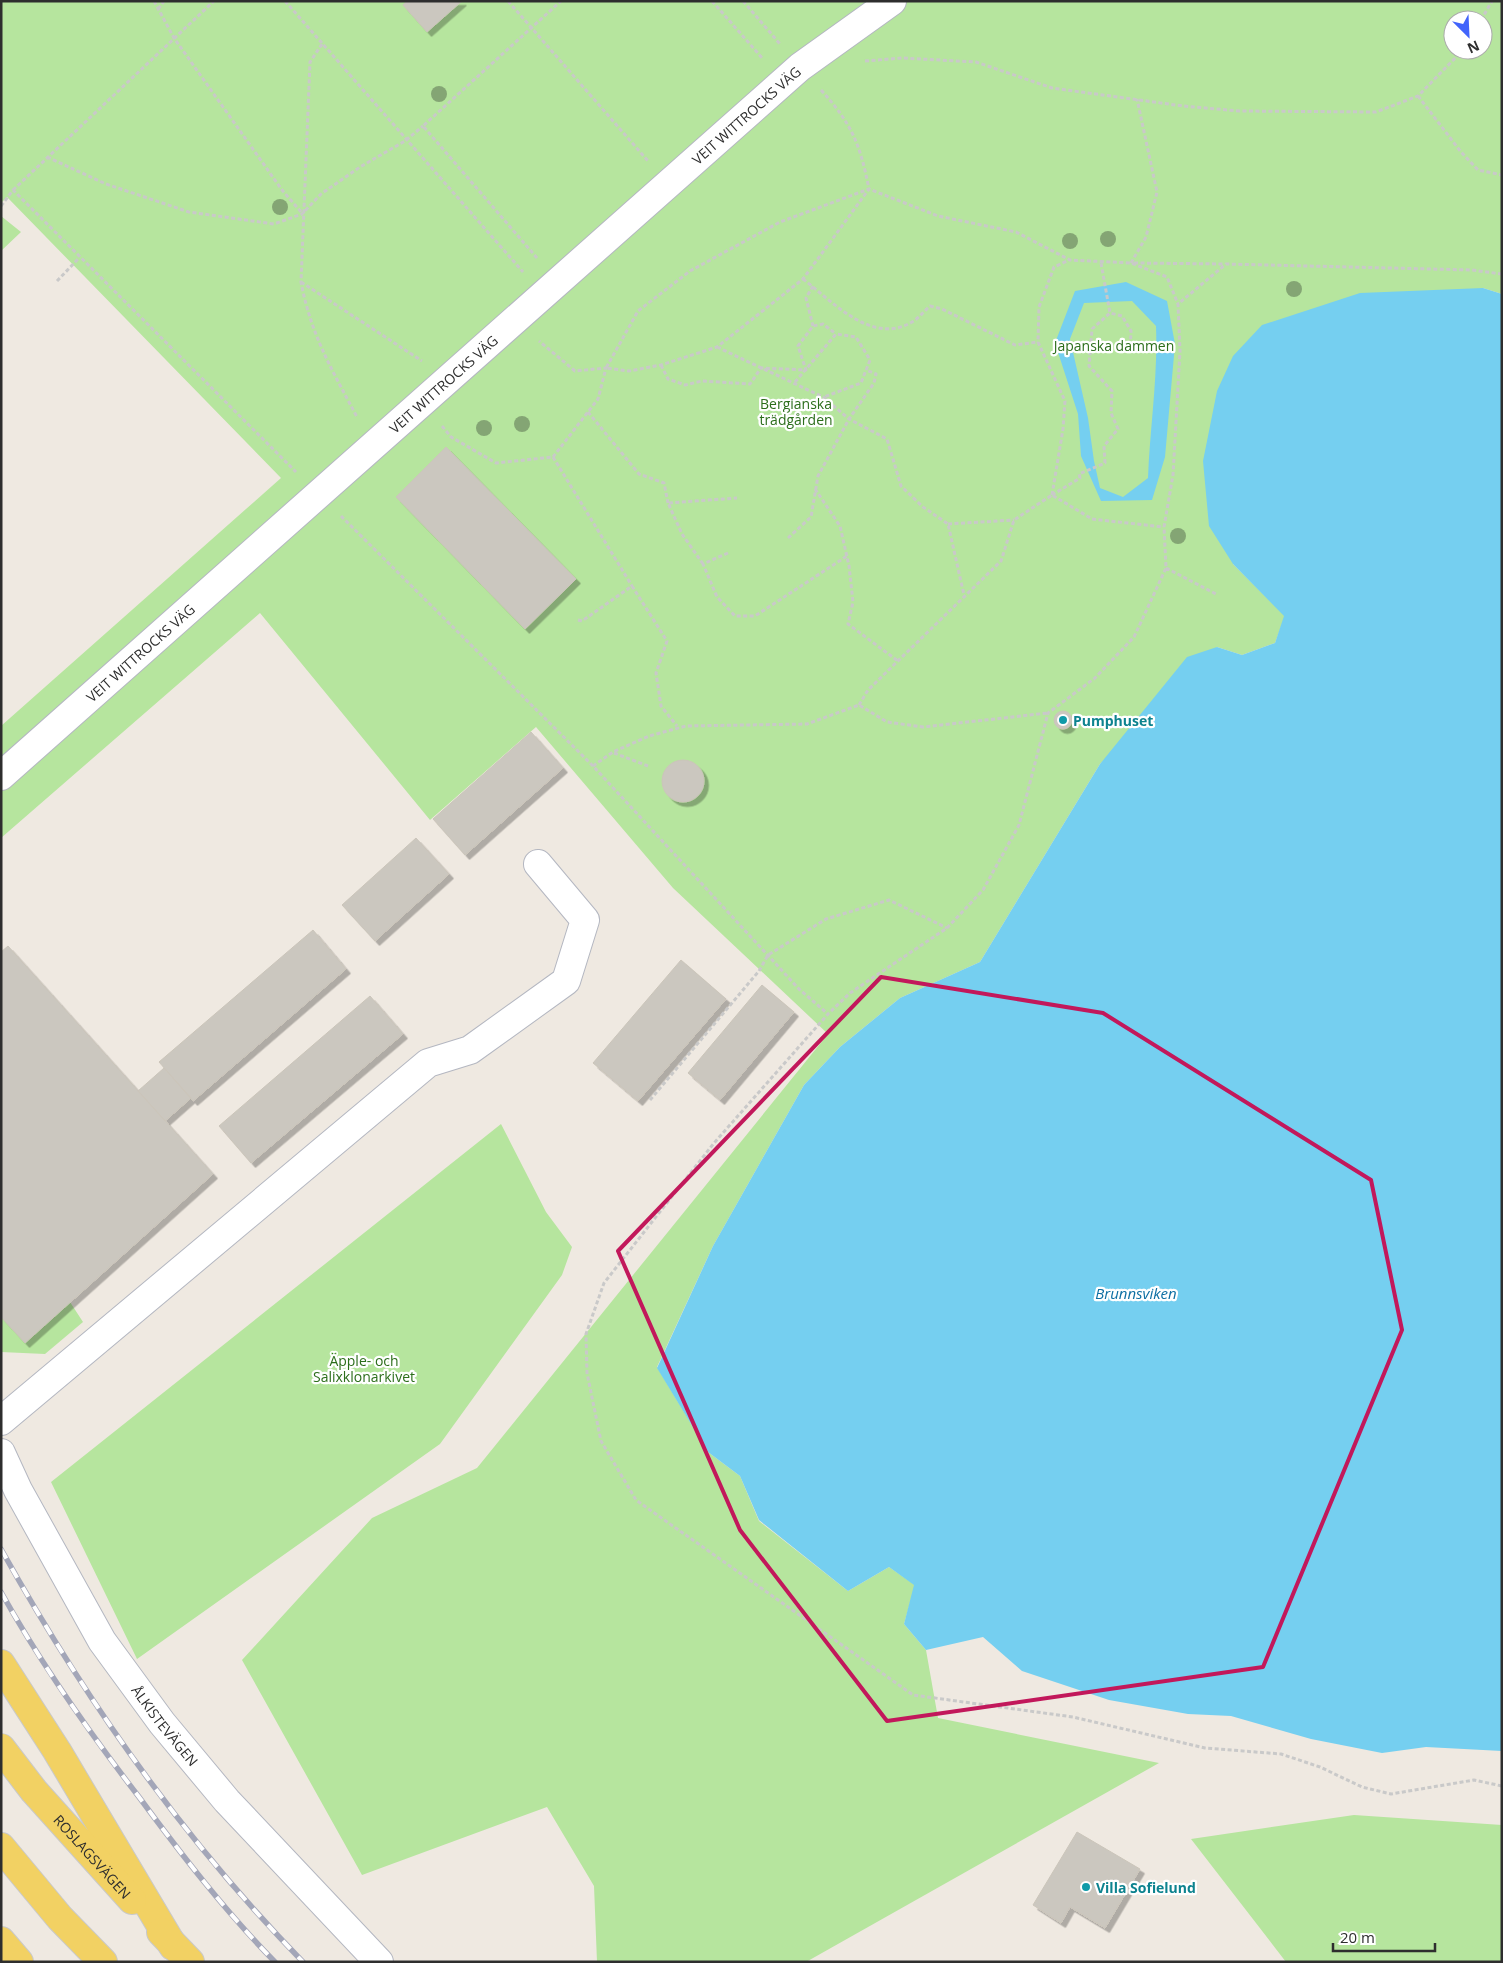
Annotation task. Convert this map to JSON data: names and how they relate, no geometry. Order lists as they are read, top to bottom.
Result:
{
  "streets": {
    "main road": ["ROSLAGSVÄGEN"],
    "street": ["VEIT WITTROCKS VÄG", "ÅLKISTEVÄGEN"]
  },
  "water": ["Brunnsviken"],
  "parks": ["Japanska dammen", "Bergianska trädgården", "Äpple- och Salixklonarkivet"],
  "places": ["Pumphuset", "Villa Sofielund"],
  "scale_bar": "20 m",
  "north": "bottom right"
}
